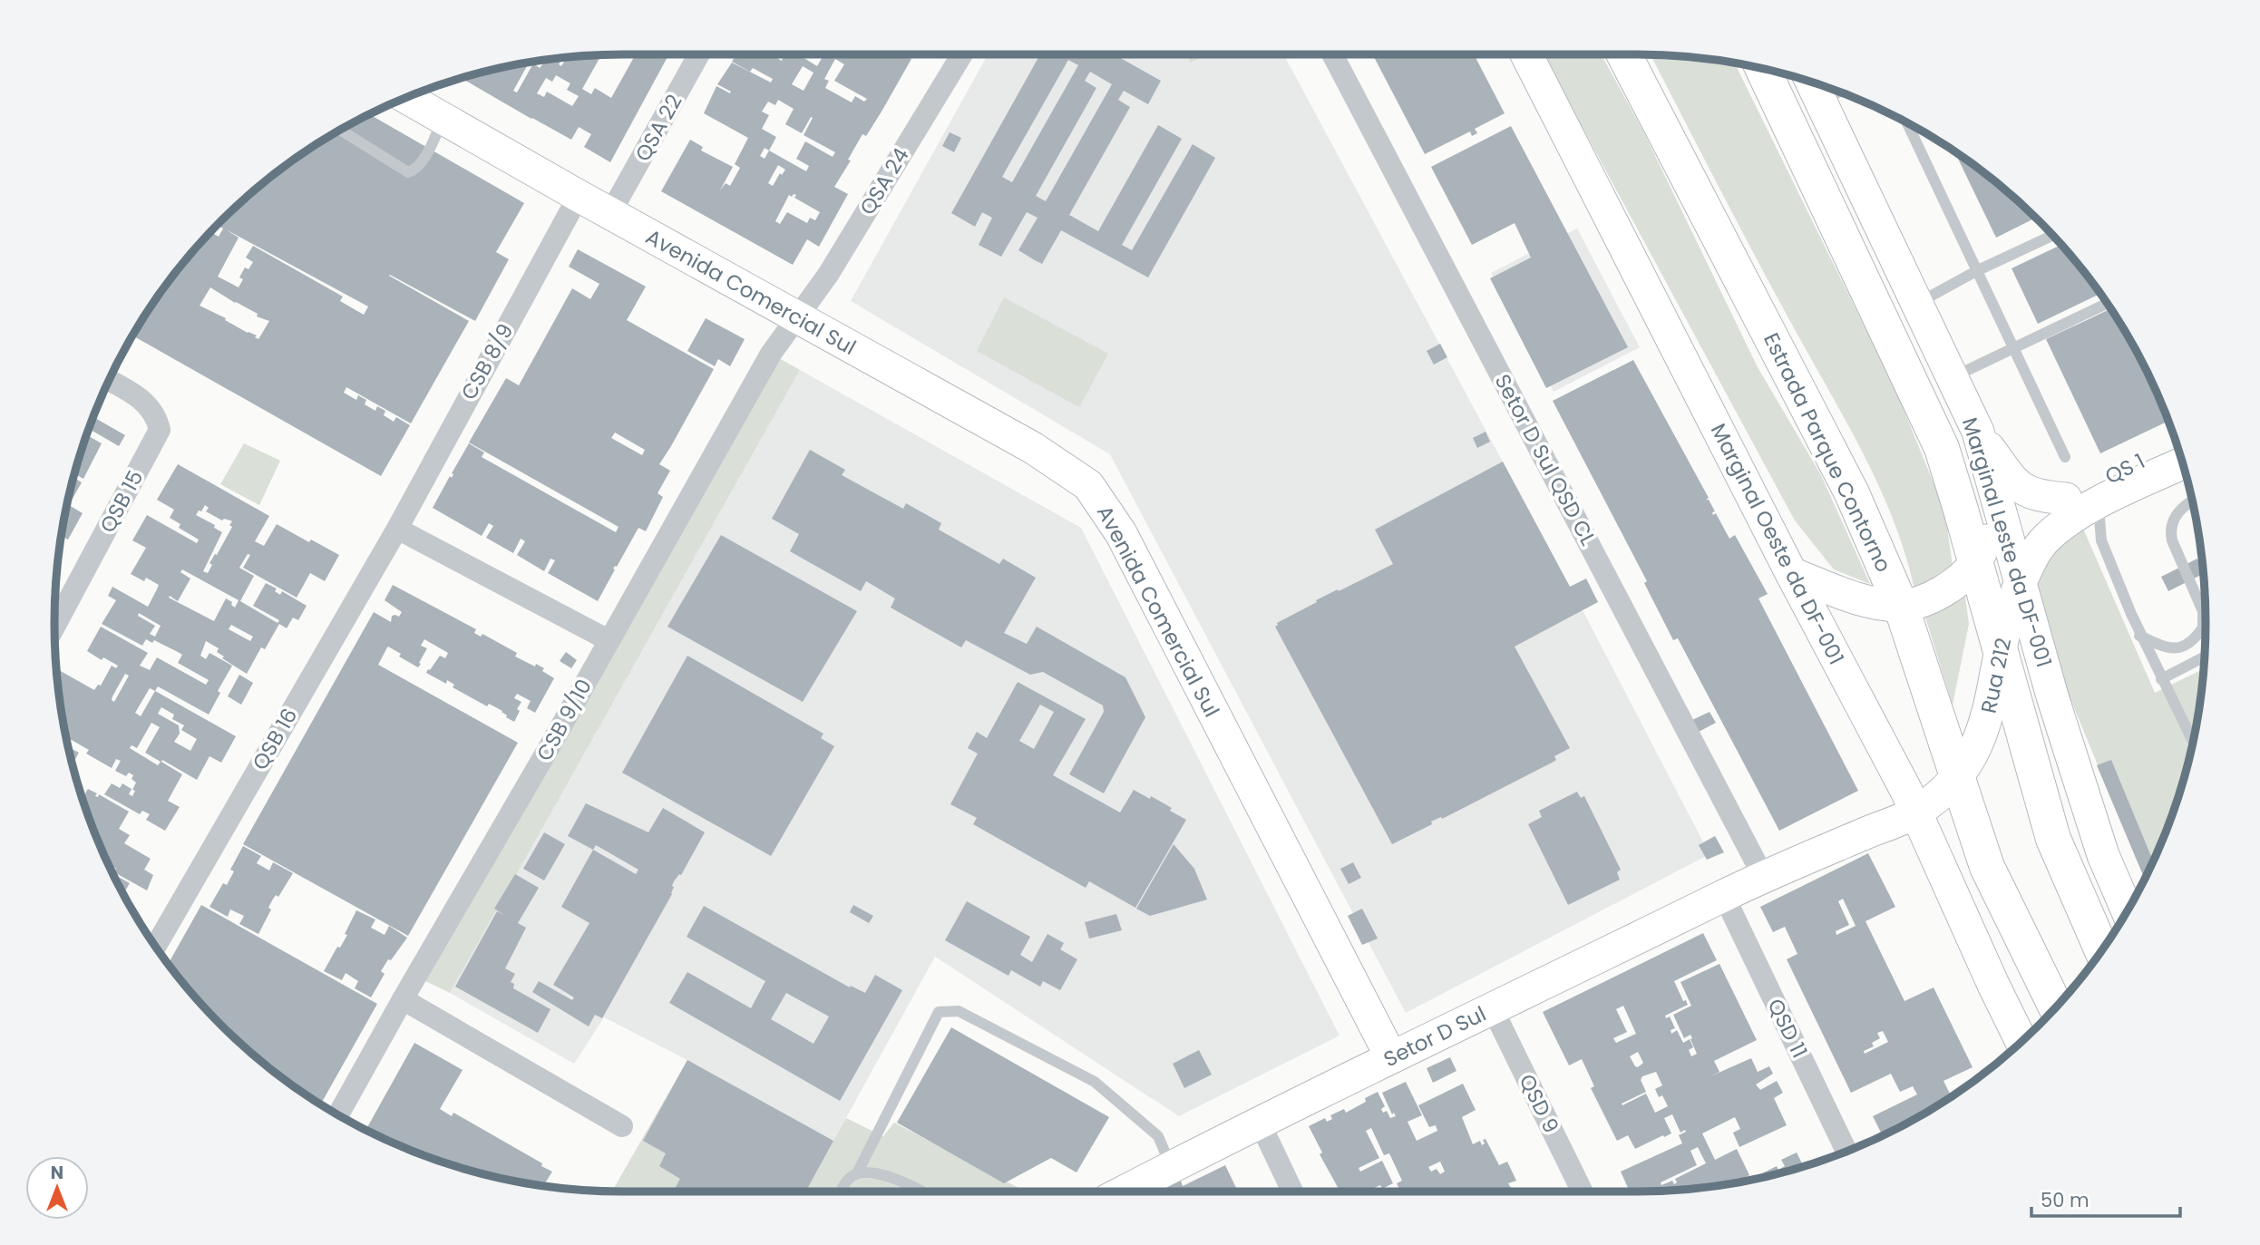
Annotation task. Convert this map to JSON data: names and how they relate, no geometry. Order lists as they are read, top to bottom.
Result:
{
  "streets": {
    "highway": ["Estrada Parque Contorno"],
    "main road": [
      "Avenida Comercial Sul",
      "QS 1",
      "Marginal Leste da DF-001",
      "Marginal Oeste da DF-001",
      "Rua 212",
      "Setor D Sul"
    ],
    "street": [
      "QSA 22",
      "QSA 24",
      "CSB 8/9",
      "Setor D Sul QSD CL",
      "QSB 15",
      "CSB 9/10",
      "QSB 16",
      "QSD 11",
      "QSD 9"
    ]
  },
  "crossings": [
    ["QSA 22", "Avenida Comercial Sul"],
    ["QSA 24", "Avenida Comercial Sul"],
    ["QSA 24", "CSB 9/10"],
    ["Avenida Comercial Sul", "CSB 8/9"],
    ["Avenida Comercial Sul", "CSB 9/10"],
    ["Avenida Comercial Sul", "Setor D Sul"],
    ["CSB 8/9", "QSB 16"],
    ["Estrada Parque Contorno", "Rua 212"],
    ["Setor D Sul QSD CL", "Setor D Sul"],
    ["QS 1", "Rua 212"],
    ["Marginal Leste da DF-001", "Rua 212"],
    ["Marginal Oeste da DF-001", "Rua 212"],
    ["Marginal Oeste da DF-001", "Setor D Sul"],
    ["Rua 212", "Setor D Sul"],
    ["QSD 11", "Setor D Sul"],
    ["Setor D Sul", "QSD 9"]
  ],
  "scale_bar": "50 m",
  "north": "top"
}
